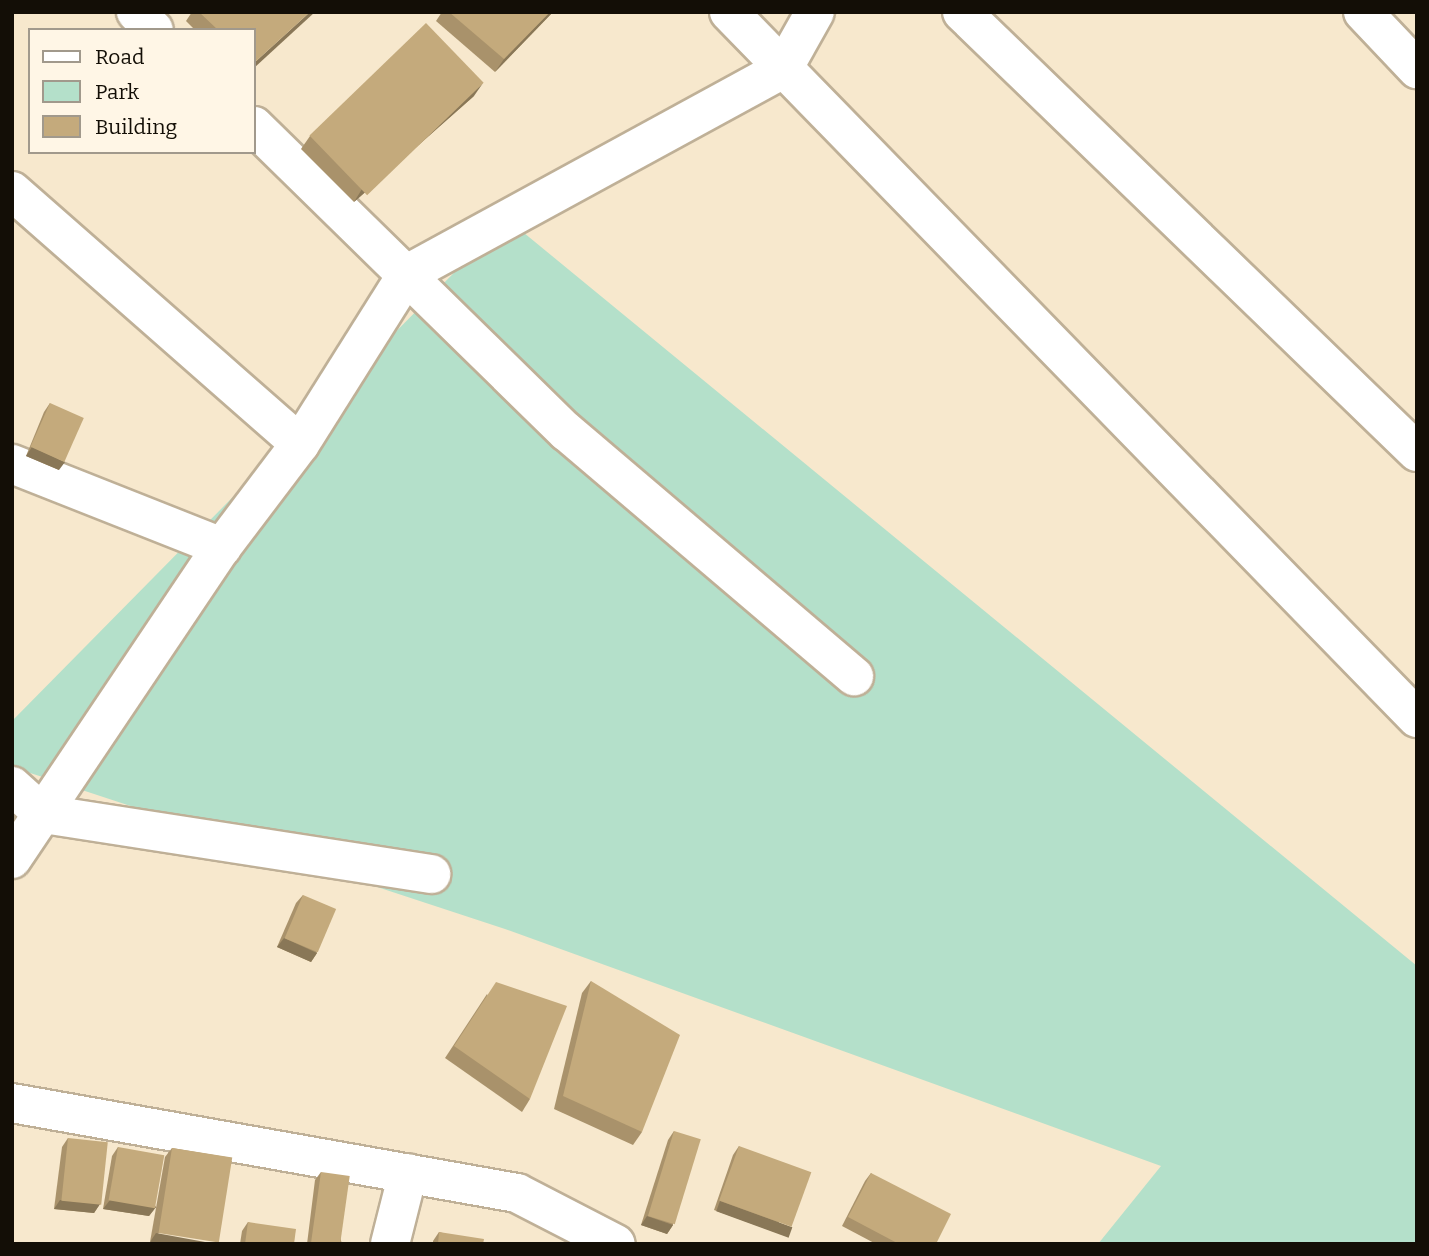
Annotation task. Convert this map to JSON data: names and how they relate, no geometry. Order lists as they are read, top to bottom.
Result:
{
  "legend": ["Road", "Park", "Building"]
}
